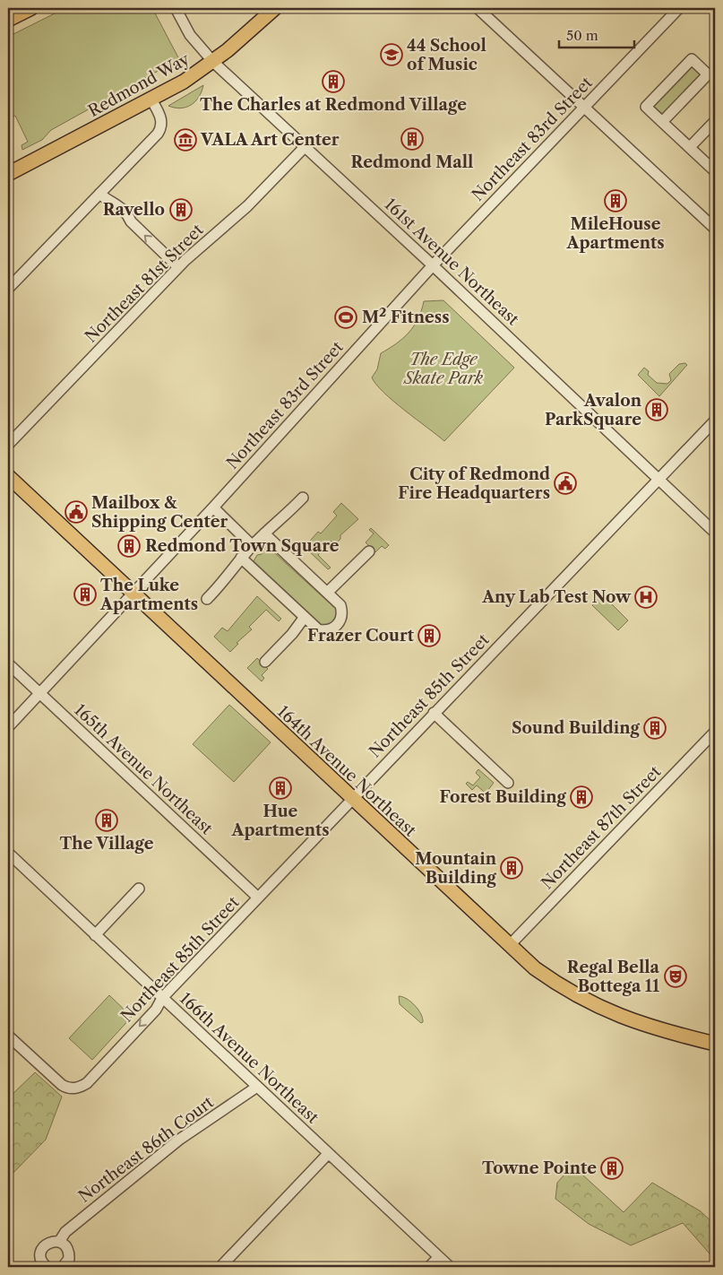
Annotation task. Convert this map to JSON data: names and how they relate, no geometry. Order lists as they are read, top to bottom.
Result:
{
  "streets": {
    "main road": ["Redmond Way", "164th Avenue Northeast"],
    "street": [
      "Northeast 83rd Street",
      "161st Avenue Northeast",
      "Northeast 81st Street",
      "Northeast 85th Street",
      "165th Avenue Northeast",
      "Northeast 87th Street",
      "166th Avenue Northeast",
      "Northeast 86th Court"
    ]
  },
  "crossings": [
    ["Redmond Way", "161st Avenue Northeast"],
    ["Northeast 83rd Street", "161st Avenue Northeast"],
    ["Northeast 83rd Street", "165th Avenue Northeast"],
    ["Northeast 83rd Street", "164th Avenue Northeast"],
    ["161st Avenue Northeast", "Northeast 81st Street"],
    ["161st Avenue Northeast", "Northeast 85th Street"],
    ["Northeast 85th Street", "165th Avenue Northeast"],
    ["Northeast 85th Street", "164th Avenue Northeast"],
    ["Northeast 85th Street", "166th Avenue Northeast"],
    ["164th Avenue Northeast", "Northeast 87th Street"],
    ["166th Avenue Northeast", "Northeast 86th Court"]
  ],
  "parks": ["The Edge Skate Park"],
  "places": {
    "school or university": ["44 School of Music"],
    "building": [
      "The Charles at Redmond Village",
      "Redmond Mall",
      "MileHouse Apartments",
      "Ravello",
      "Avalon ParkSquare",
      "Redmond Town Square",
      "The Luke Apartments",
      "Frazer Court",
      "Sound Building",
      "Hue Apartments",
      "Forest Building",
      "The Village",
      "Mountain Building",
      "Towne Pointe"
    ],
    "museum": ["VALA Art Center"],
    "sports": ["M² Fitness"],
    "public building": ["City of Redmond Fire Headquarters", "Mailbox & Shipping Center"],
    "hospital": ["Any Lab Test Now"],
    "theatre": ["Regal Bella Bottega 11"]
  },
  "scale_bar": "50 m"
}
